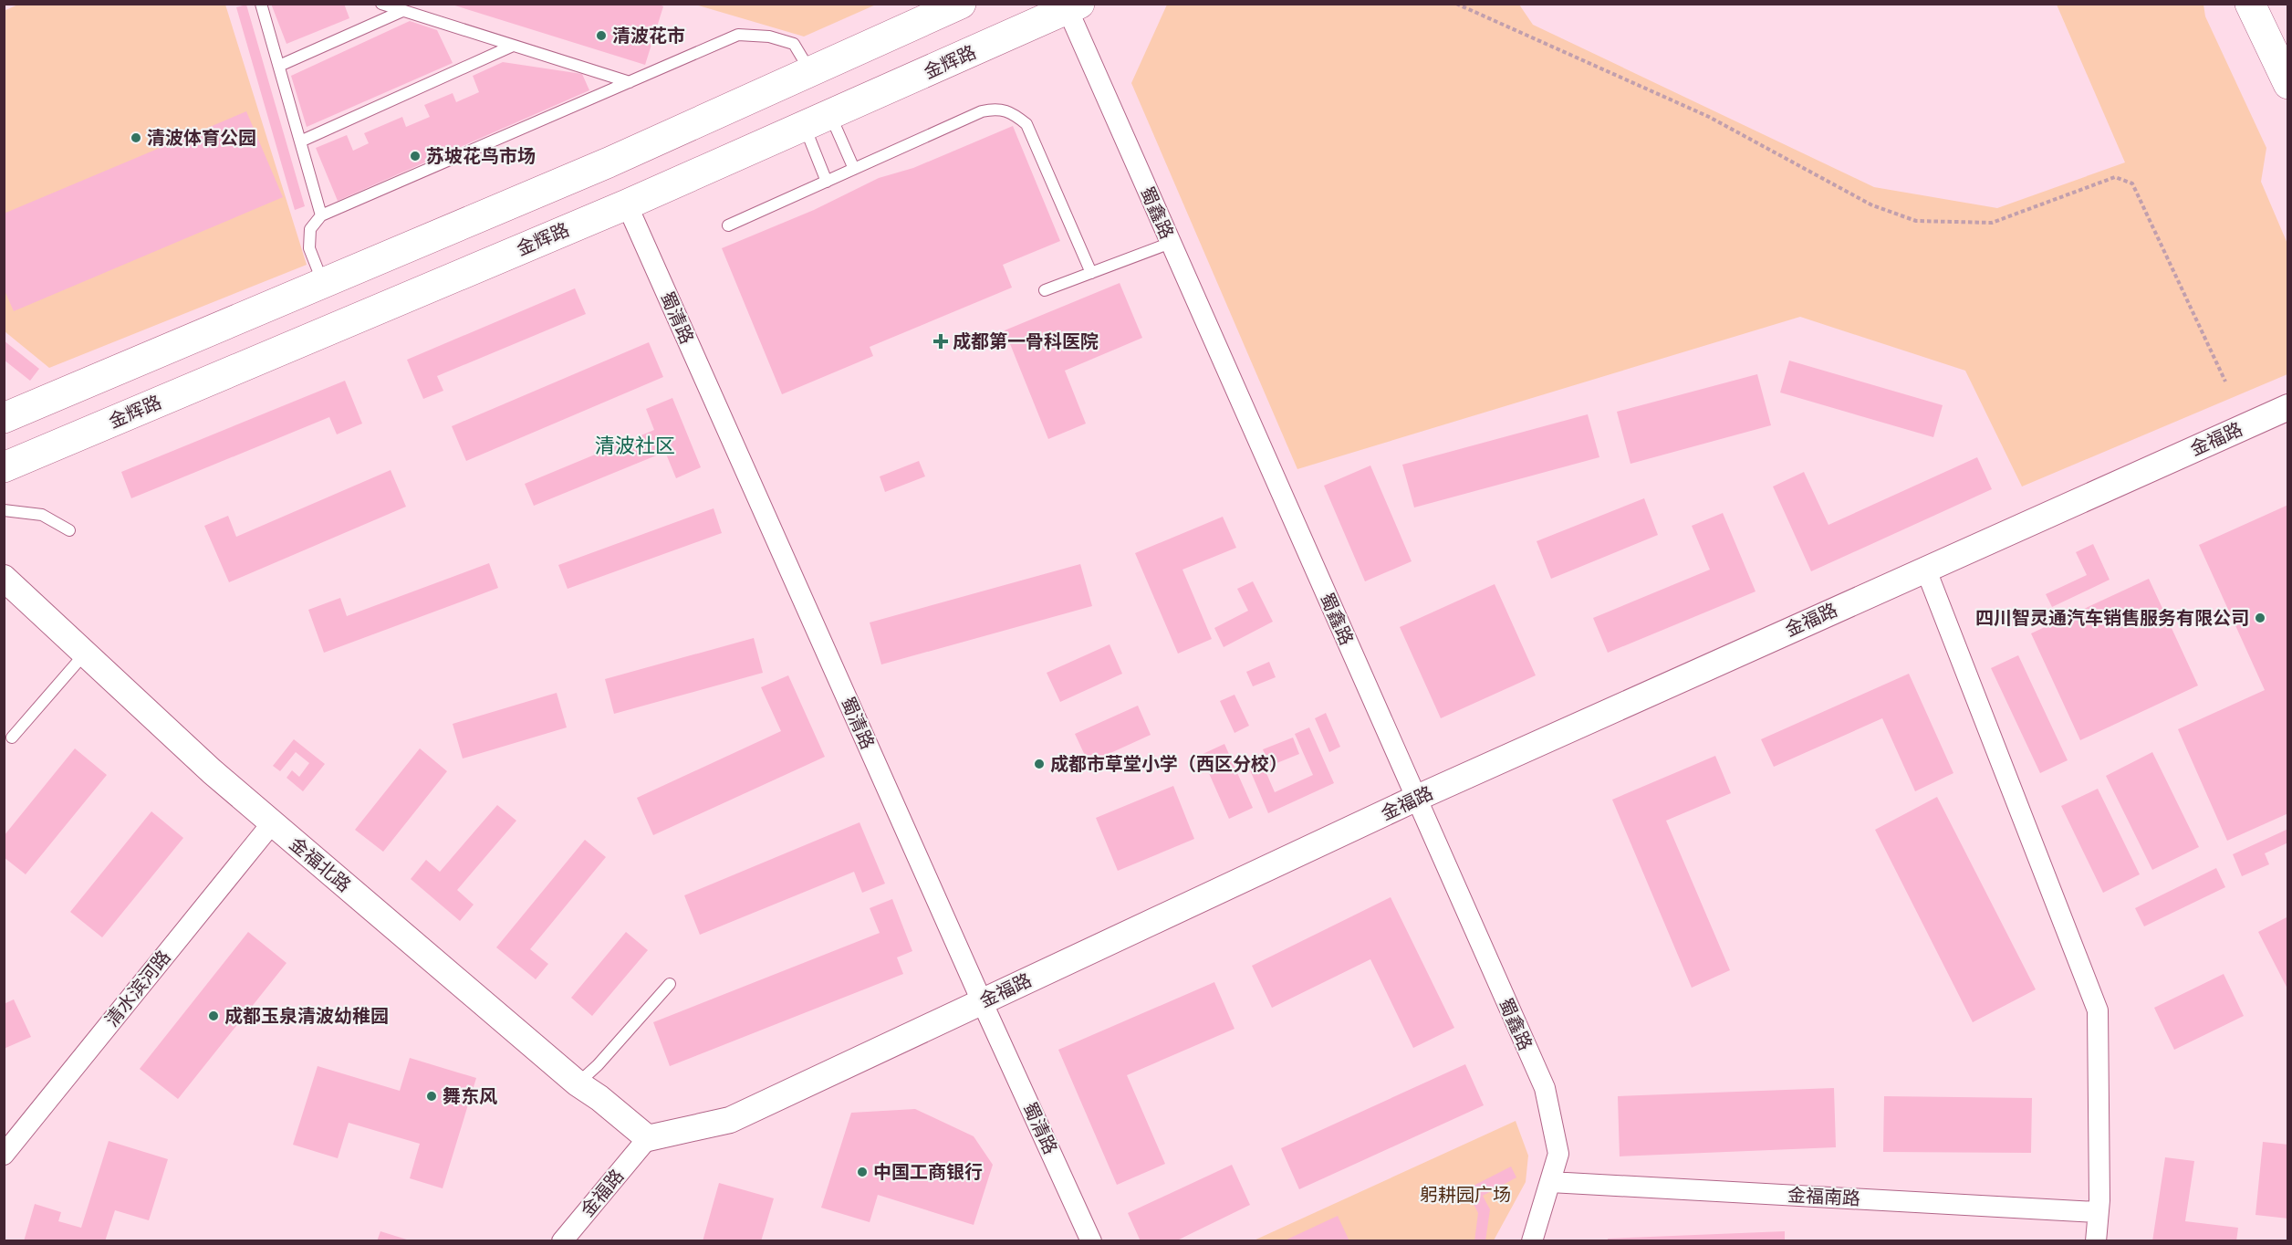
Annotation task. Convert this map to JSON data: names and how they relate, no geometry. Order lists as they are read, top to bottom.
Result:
{
  "streets": {
    "main road": ["金辉路"],
    "street": [
      "蜀鑫路",
      "蜀清路",
      "金福路",
      "金福北路",
      "清水滨河路",
      "金福南路"
    ]
  },
  "crossings": [
    ["金辉路", "蜀鑫路"],
    ["金辉路", "蜀清路"],
    ["蜀鑫路", "金福路"],
    ["蜀鑫路", "金福南路"],
    ["蜀清路", "金福路"],
    ["金福路", "金福北路"],
    ["金福北路", "清水滨河路"]
  ],
  "districts": ["清波社区"],
  "parks": ["躬耕园广场"],
  "places": {
    "other": [
      "清波花市",
      "清波体育公园",
      "苏坡花鸟市场",
      "四川智灵通汽车销售服务有限公司",
      "成都市草堂小学（西区分校）",
      "成都玉泉清波幼稚园",
      "舞东风",
      "中国工商银行"
    ],
    "health": ["成都第一骨科医院"]
  }
}
